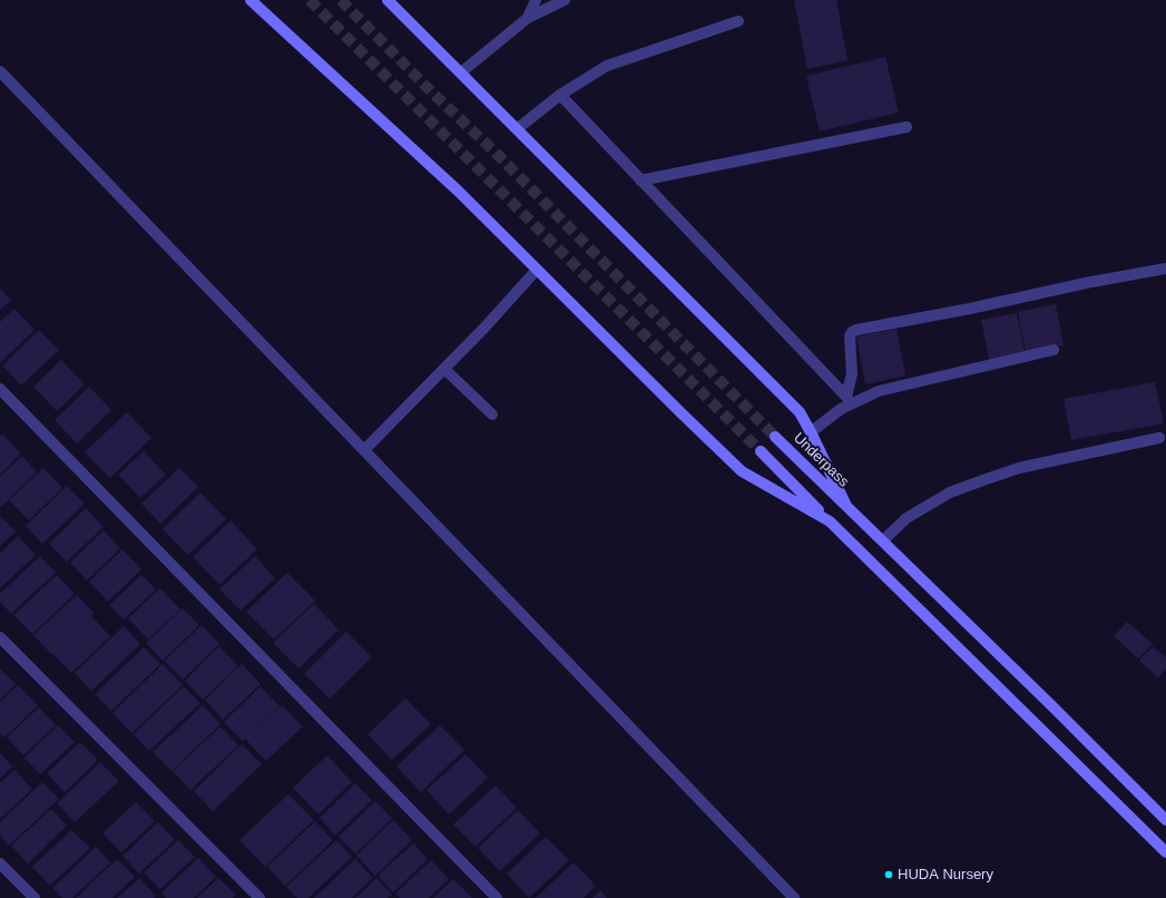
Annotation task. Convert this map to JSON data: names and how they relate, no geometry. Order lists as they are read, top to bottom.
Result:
{
  "streets": {
    "main road": ["Underpass"]
  },
  "places": ["HUDA Nursery"]
}
